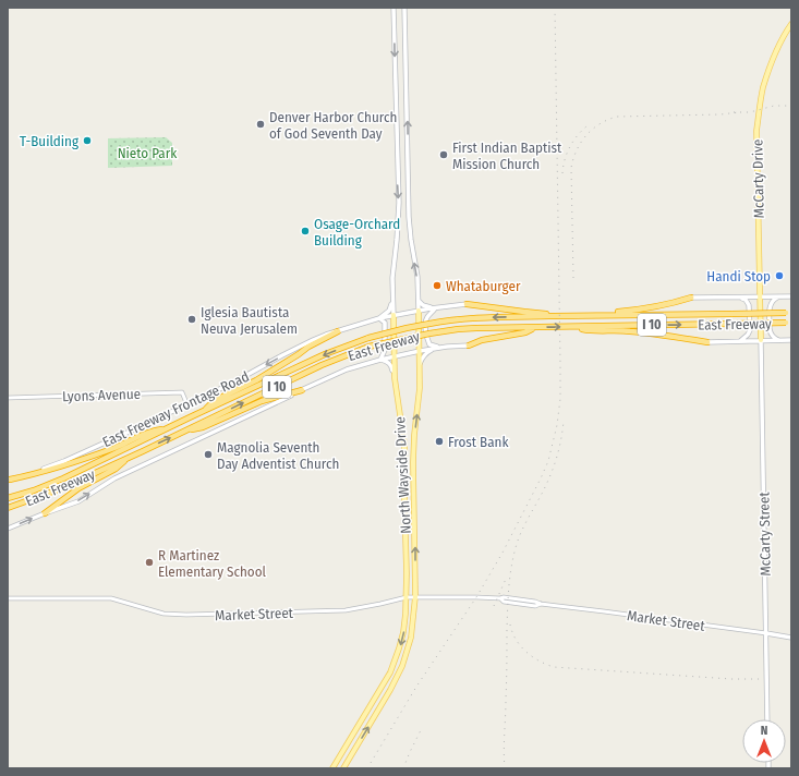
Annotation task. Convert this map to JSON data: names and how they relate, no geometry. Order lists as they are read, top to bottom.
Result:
{
  "streets": {
    "highway": ["East Freeway", "I 10"],
    "main road": [
      "McCarty Drive",
      "East Freeway Frontage Road",
      "North Wayside Drive",
      "McCarty Street",
      "Market Street"
    ],
    "street": ["Lyons Avenue"]
  },
  "crossings": [
    ["McCarty Drive", "McCarty Street"],
    ["Lyons Avenue", "East Freeway Frontage Road"],
    ["East Freeway Frontage Road", "North Wayside Drive"],
    ["North Wayside Drive", "Market Street"],
    ["McCarty Street", "Market Street"]
  ],
  "parks": ["Nieto Park"],
  "places": [
    "Denver Harbor Church of God Seventh Day",
    "T-Building",
    "First Indian Baptist Mission Church",
    "Osage-Orchard Building",
    "Handi Stop",
    "Whataburger",
    "Iglesia Bautista Neuva Jerusalem",
    "Frost Bank",
    "Magnolia Seventh Day Adventist Church",
    "R Martinez Elementary School"
  ],
  "north": "top"
}
